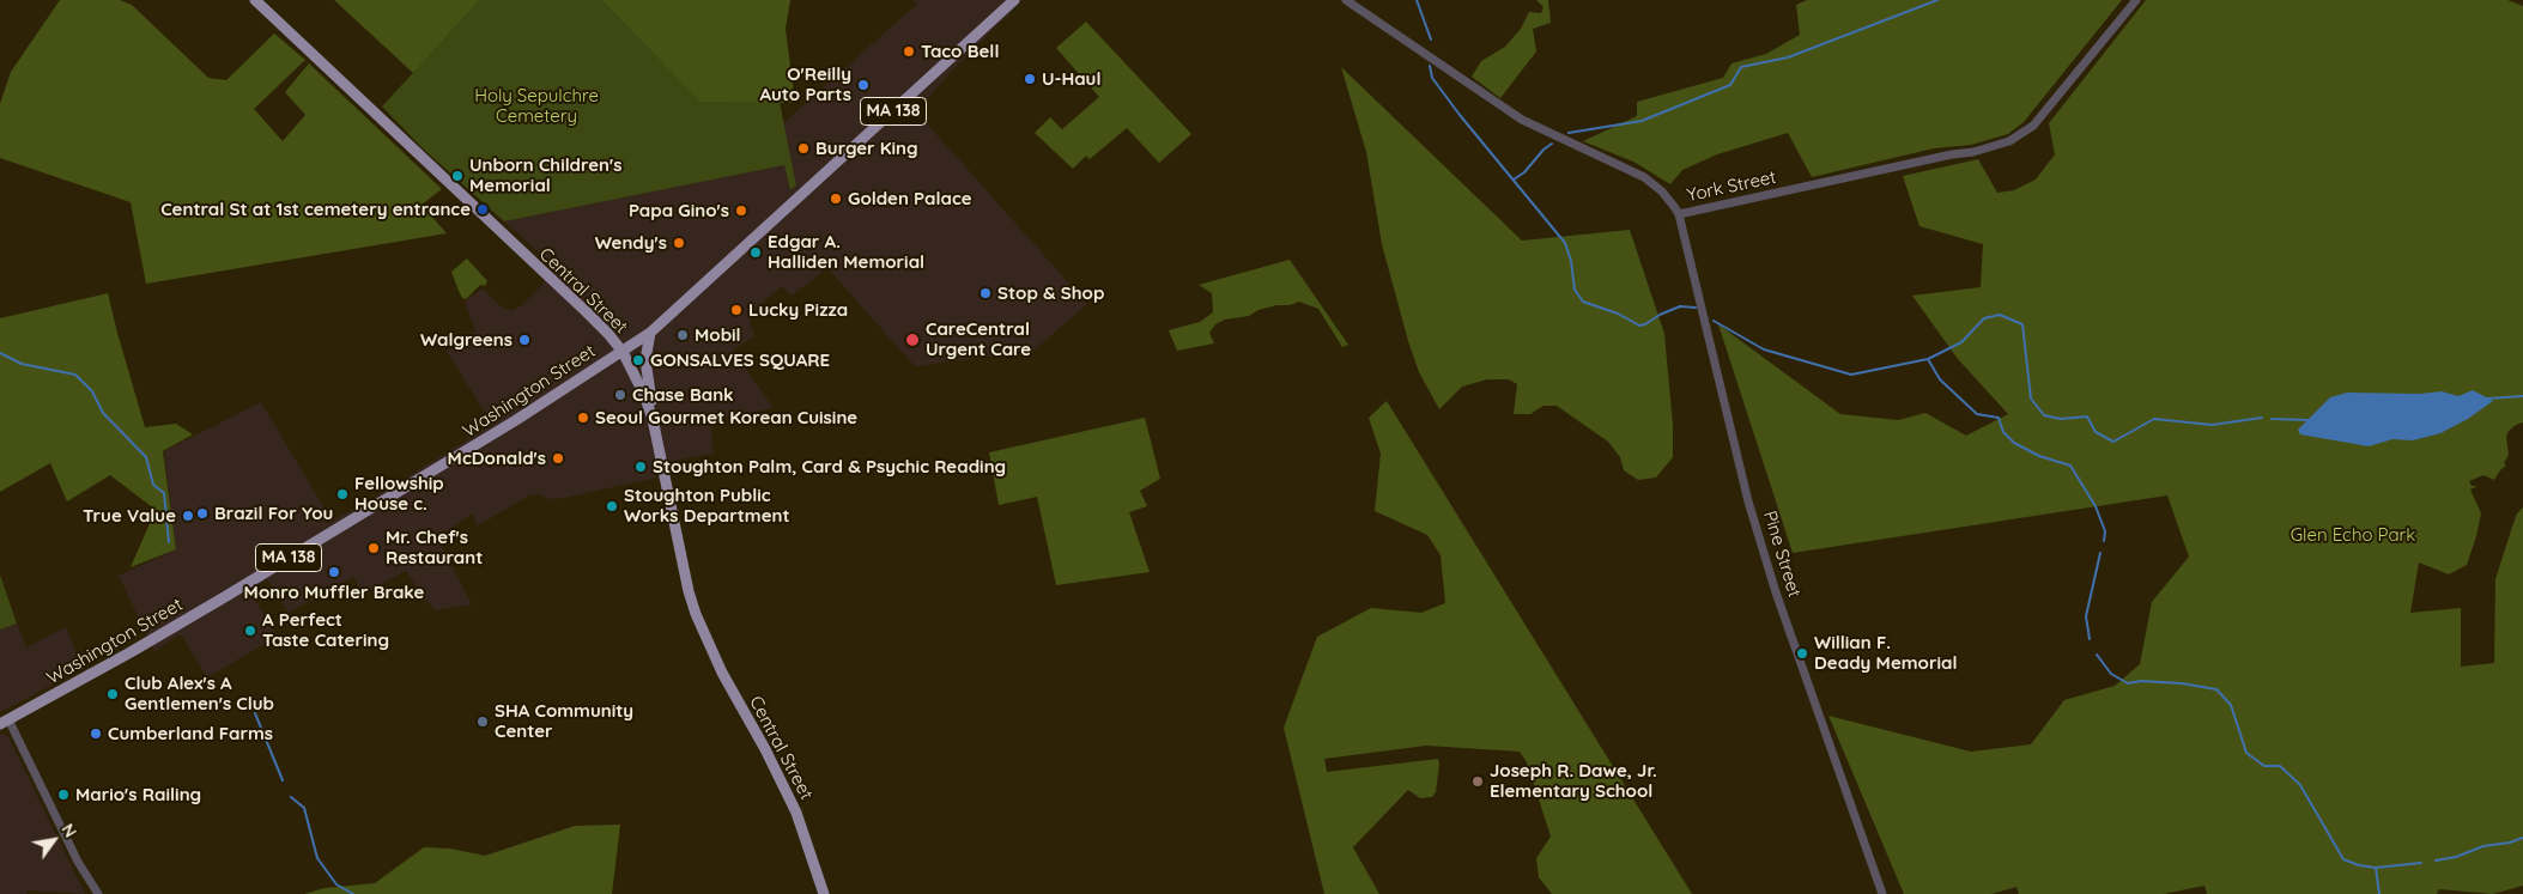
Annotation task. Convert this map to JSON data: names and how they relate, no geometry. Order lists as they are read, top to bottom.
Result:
{
  "streets": {
    "main road": ["MA 138", "Central Street", "Washington Street"],
    "street": ["York Street", "Pine Street"]
  },
  "crossings": [
    ["York Street", "Pine Street"],
    ["Central Street", "Washington Street"]
  ],
  "parks": ["Holy Sepulchre Cemetery", "Glen Echo Park"],
  "places": [
    "Taco Bell",
    "U-Haul",
    "O'Reilly Auto Parts",
    "Burger King",
    "Unborn Children's Memorial",
    "Golden Palace",
    "Central St at 1st cemetery entrance",
    "Papa Gino's",
    "Wendy's",
    "Edgar A. Halliden Memorial",
    "Stop & Shop",
    "Lucky Pizza",
    "Mobil",
    "Walgreens",
    "CareCentral Urgent Care",
    "GONSALVES SQUARE",
    "Chase Bank",
    "Seoul Gourmet Korean Cuisine",
    "McDonald's",
    "Stoughton Palm, Card & Psychic Reading",
    "Fellowship House c.",
    "Stoughton Public Works Department",
    "Brazil For You",
    "True Value",
    "Mr. Chef's Restaurant",
    "Monro Muffler Brake",
    "A Perfect Taste Catering",
    "Willian F. Deady Memorial",
    "Club Alex's A Gentlemen's Club",
    "SHA Community Center",
    "Cumberland Farms",
    "Joseph R. Dawe, Jr. Elementary School",
    "Mario's Railing"
  ],
  "north": "top right"
}
